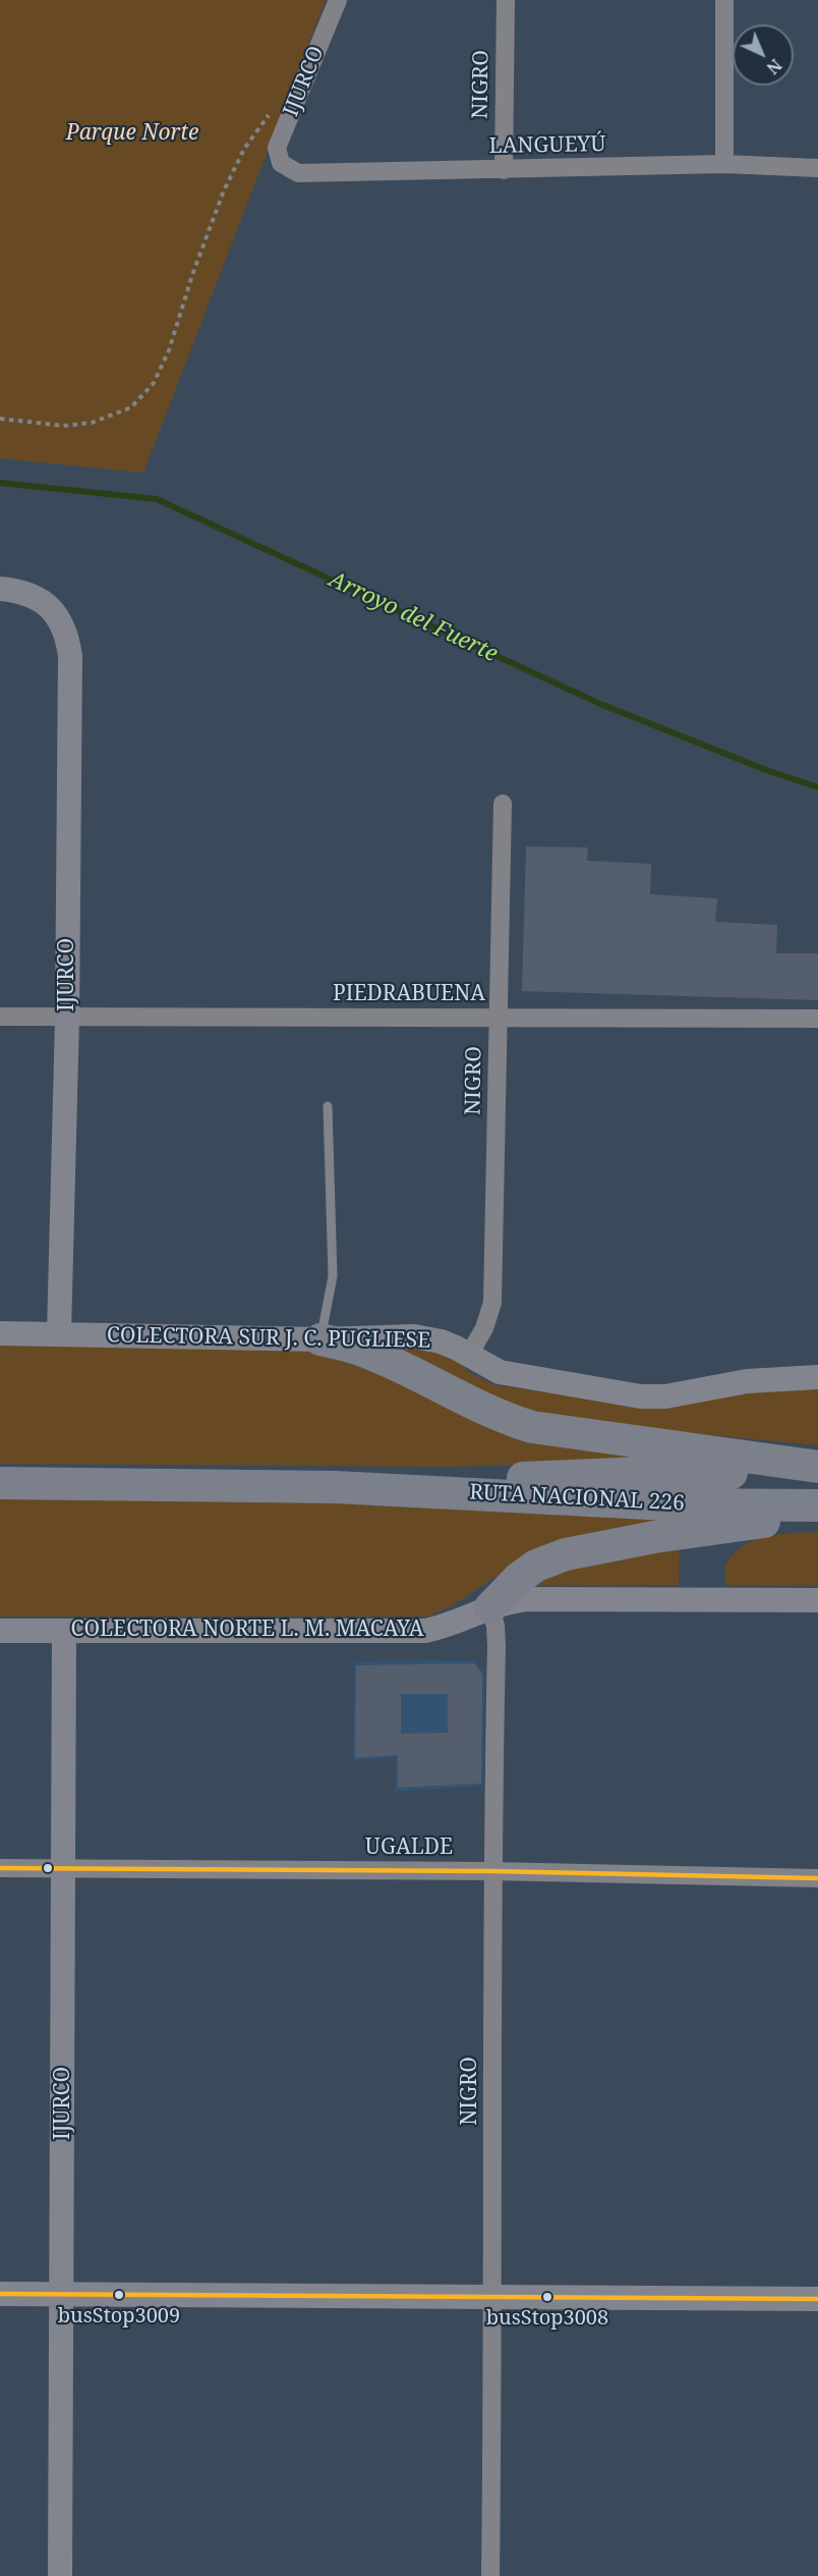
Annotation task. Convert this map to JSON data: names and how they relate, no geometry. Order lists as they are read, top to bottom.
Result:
{
  "streets": {
    "highway": ["RUTA NACIONAL 226"],
    "street": [
      "IJURCO",
      "NIGRO",
      "LANGUEYÚ",
      "PIEDRABUENA",
      "COLECTORA SUR J. C. PUGLIESE",
      "COLECTORA NORTE L. M. MACAYA",
      "UGALDE"
    ]
  },
  "crossings": [
    ["IJURCO", "LANGUEYÚ"],
    ["IJURCO", "PIEDRABUENA"],
    ["IJURCO", "COLECTORA SUR J. C. PUGLIESE"],
    ["IJURCO", "COLECTORA NORTE L. M. MACAYA"],
    ["IJURCO", "UGALDE"],
    ["NIGRO", "LANGUEYÚ"],
    ["NIGRO", "PIEDRABUENA"],
    ["NIGRO", "COLECTORA SUR J. C. PUGLIESE"],
    ["NIGRO", "COLECTORA NORTE L. M. MACAYA"],
    ["NIGRO", "UGALDE"]
  ],
  "water": ["Arroyo del Fuerte"],
  "parks": ["Parque Norte"],
  "places": ["busStop3009", "busStop3008"],
  "north": "bottom right"
}
